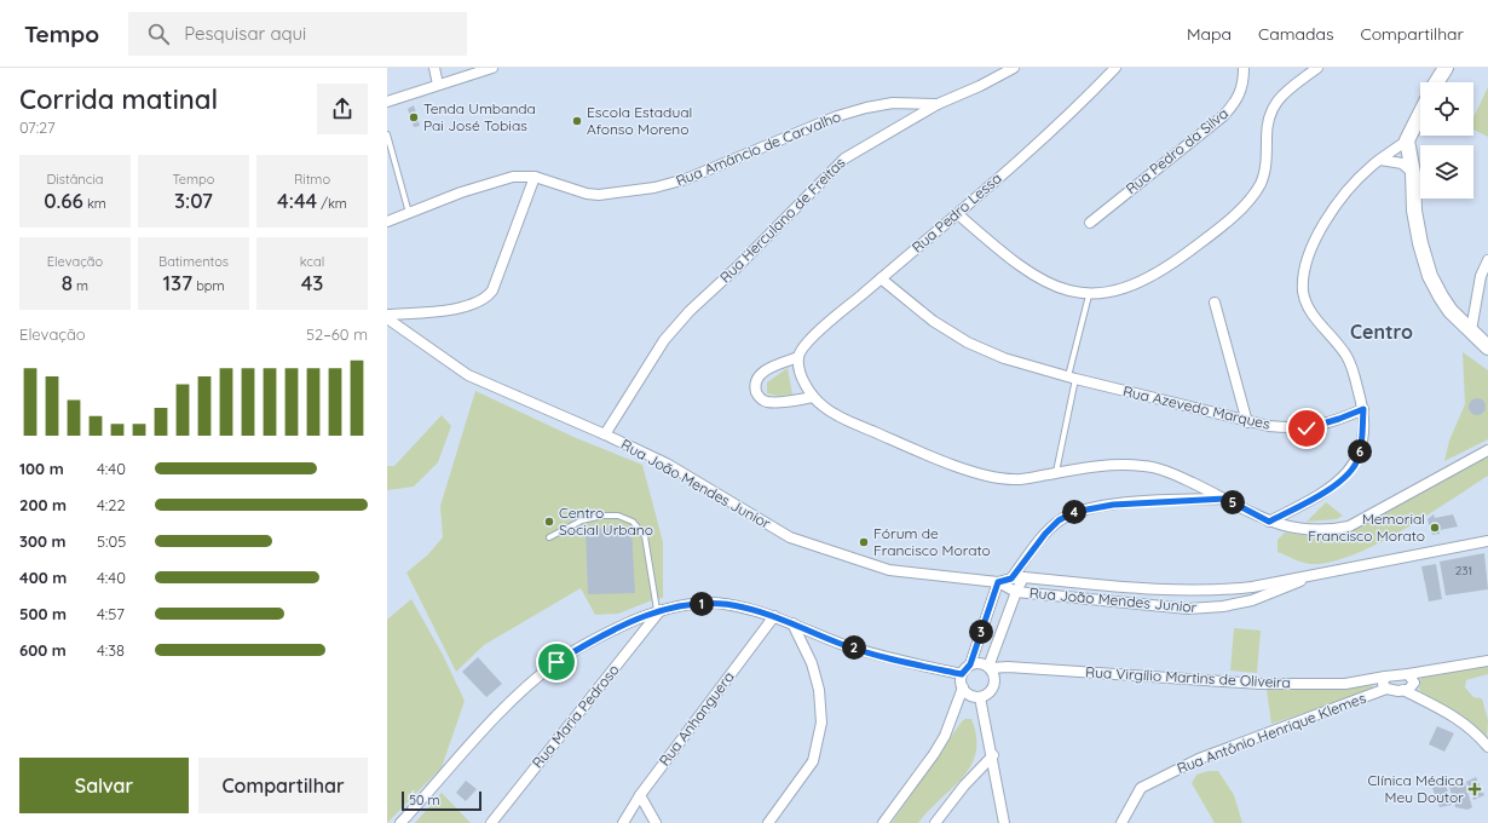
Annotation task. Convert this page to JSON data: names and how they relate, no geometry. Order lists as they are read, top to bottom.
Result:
{
  "streets": {
    "street": [
      "Rua Amâncio de Carvalho",
      "Rua Pedro da Silva",
      "Rua Pedro Lessa",
      "Rua Herculano de Freitas",
      "Rua Azevedo Marques",
      "Rua João Mendes Junior",
      "Rua Virgílio Martins de Oliveira",
      "Rua Maria Pedroso",
      "Rua Anhanguera",
      "Rua Antônio Henrique Klemes"
    ]
  },
  "crossings": [
    ["Rua Amâncio de Carvalho", "Rua Herculano de Freitas"],
    ["Rua Pedro Lessa", "Rua Azevedo Marques"],
    ["Rua Herculano de Freitas", "Rua João Mendes Junior"]
  ],
  "districts": ["Centro"],
  "places": {
    "other": [
      "Tenda Umbanda Pai José Tobias",
      "Escola Estadual Afonso Moreno",
      "Centro Social Urbano",
      "Memorial Francisco Morato",
      "Fórum de Francisco Morato"
    ],
    "health": ["Clínica Médica Meu Doutor"]
  },
  "house_numbers": ["231"],
  "scale_bar": "50 m",
  "page": {
    "header": "Tempo",
    "search": "Pesquisar aqui",
    "nav": ["Mapa", "Camadas", "Compartilhar"],
    "heading": ["Corrida matinal", "07:27"],
    "stats": [
      ["Distância", "0.66 km"],
      ["Tempo", "3:07"],
      ["Ritmo", "4:44 /km"],
      ["Elevação", "8 m"],
      ["Batimentos", "137 bpm"],
      ["kcal", "43"]
    ],
    "chart": ["Elevação", "52–60 m"],
    "pins": [
      "6",
      "5",
      "4",
      "1",
      "3",
      "2"
    ],
    "list": [
      {
        "name": "100 m",
        "note": "4:40"
      },
      {
        "name": "200 m",
        "note": "4:22"
      },
      {
        "name": "300 m",
        "note": "5:05"
      },
      {
        "name": "400 m",
        "note": "4:40"
      },
      {
        "name": "500 m",
        "note": "4:57"
      },
      {
        "name": "600 m",
        "note": "4:38"
      }
    ],
    "buttons": ["Salvar", "Compartilhar"],
    "scale": "50 m"
  }
}
